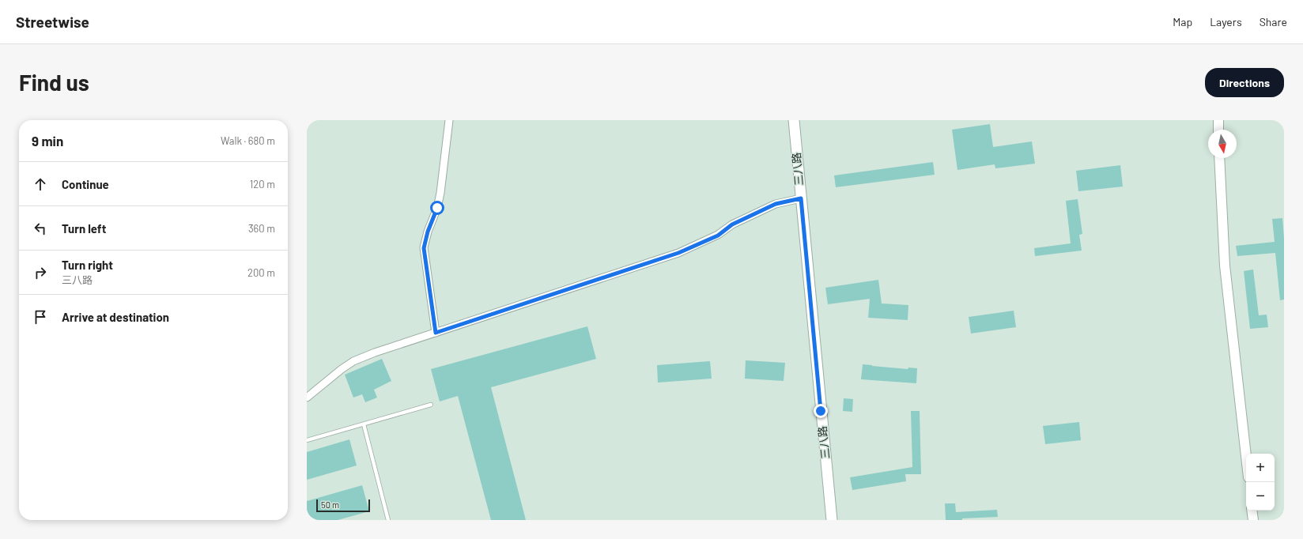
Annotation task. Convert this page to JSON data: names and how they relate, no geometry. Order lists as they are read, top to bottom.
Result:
{
  "streets": {
    "main road": ["三八路"]
  },
  "scale_bar": "50 m",
  "north": "bottom",
  "page": {
    "header": "Streetwise",
    "nav": ["Map", "Layers", "Share"],
    "buttons": "Directions",
    "title": "Find us",
    "heading": ["9 min", "Walk · 680 m"],
    "list": [
      ["Continue", "120 m"],
      ["Turn left", "360 m"],
      ["Turn right", "三八路", "200 m"],
      "Arrive at destination"
    ],
    "map_buttons": ["+", "−"],
    "scale": "50 m"
  }
}
